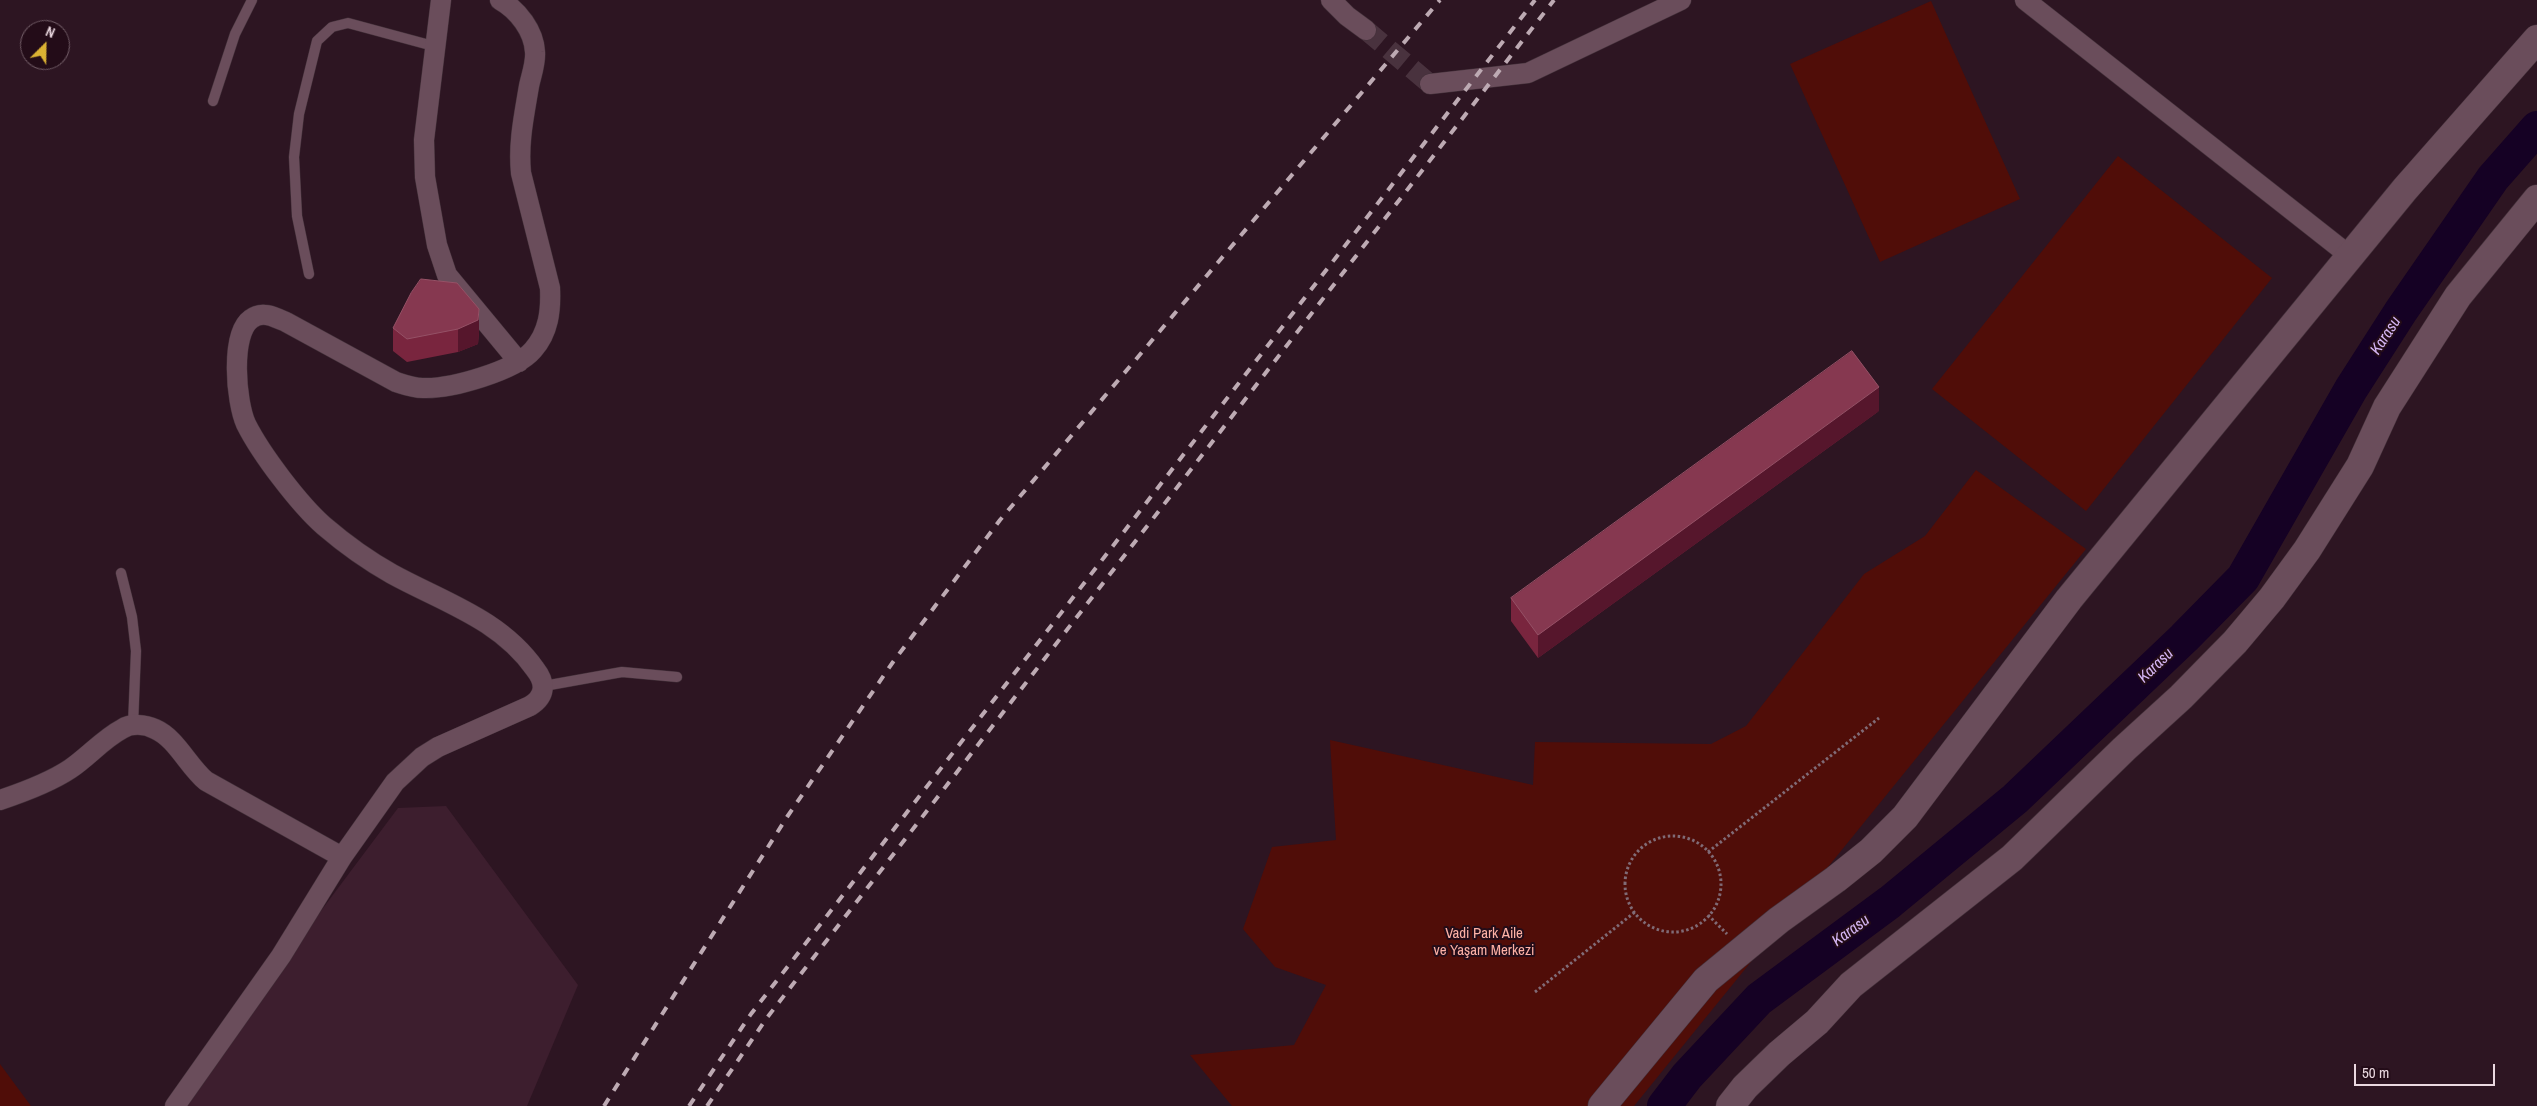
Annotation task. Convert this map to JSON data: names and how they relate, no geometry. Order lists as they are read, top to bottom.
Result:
{
  "water": ["Karasu"],
  "parks": ["Vadi Park Aile ve Yaşam Merkezi"],
  "scale_bar": "50 m",
  "north": "top right"
}
